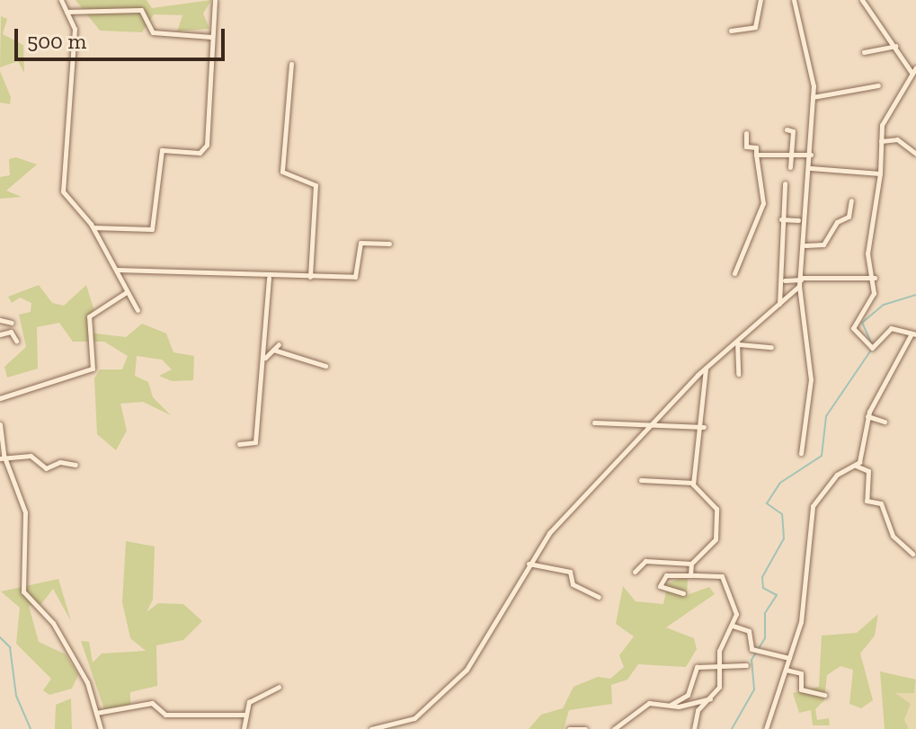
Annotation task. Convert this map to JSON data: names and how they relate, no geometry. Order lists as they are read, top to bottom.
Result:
{
  "scale_bar": "500 m"
}
